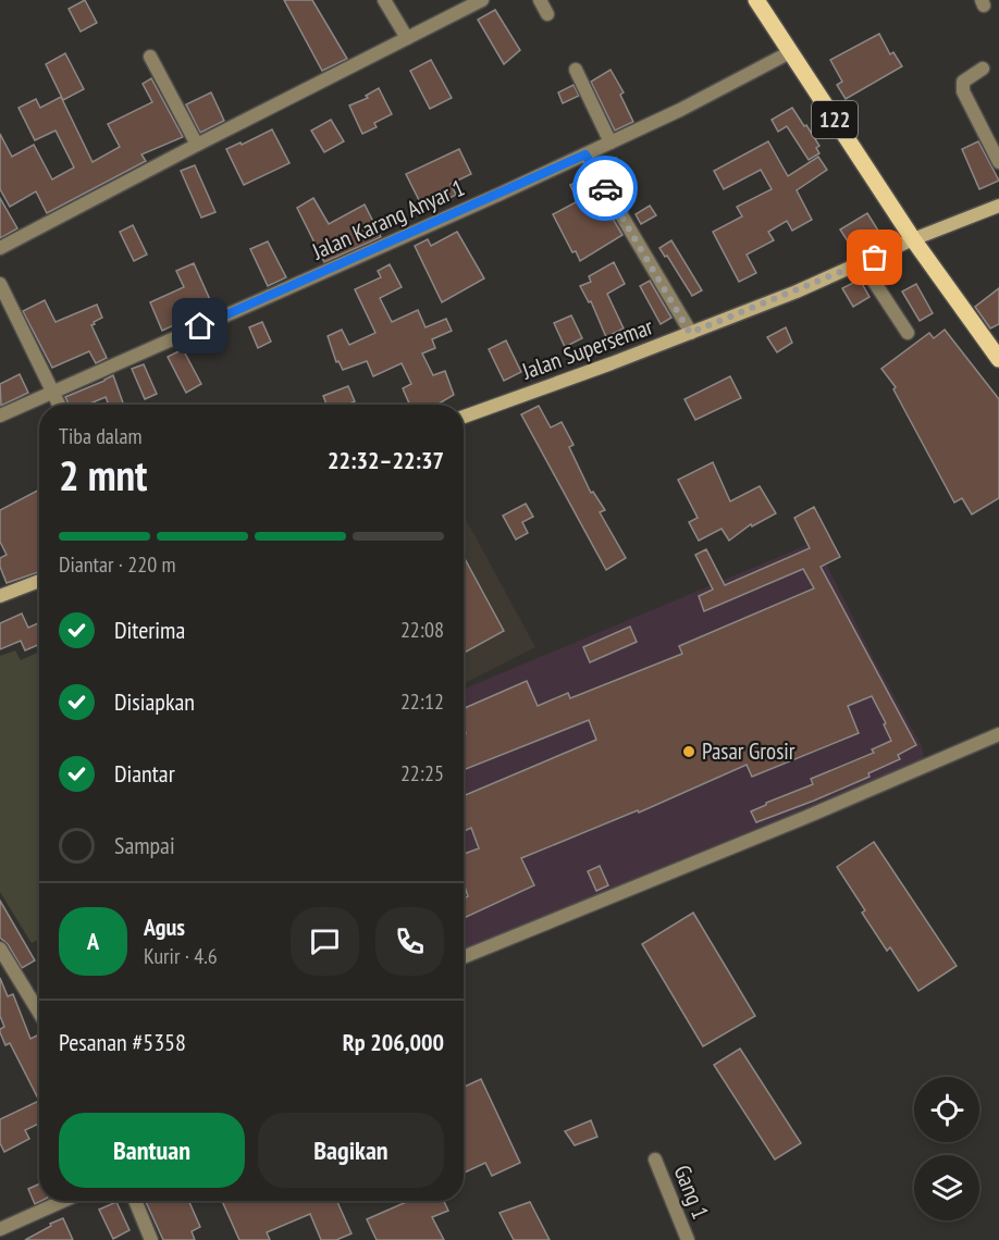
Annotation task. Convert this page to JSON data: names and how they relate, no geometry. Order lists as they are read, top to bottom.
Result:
{
  "streets": {
    "main road": ["122", "Jalan Supersemar"],
    "street": ["Jalan Karang Anyar 1", "Gang 1"]
  },
  "crossings": [
    ["122", "Jalan Karang Anyar 1"],
    ["122", "Jalan Supersemar"]
  ],
  "places": ["Pasar Grosir"],
  "page": {
    "heading": ["2 mnt", "Tiba dalam", "22:32–22:37"],
    "panel": [
      "Agus",
      "Kurir · 4.6",
      "Pesanan #5358",
      "Rp 206,000"
    ],
    "bar": "Diantar · 220 m",
    "list": [
      ["Diterima", "22:08"],
      ["Disiapkan", "22:12"],
      ["Diantar", "22:25"],
      "Sampai"
    ],
    "round": "A",
    "buttons": ["Bantuan", "Bagikan"]
  }
}
